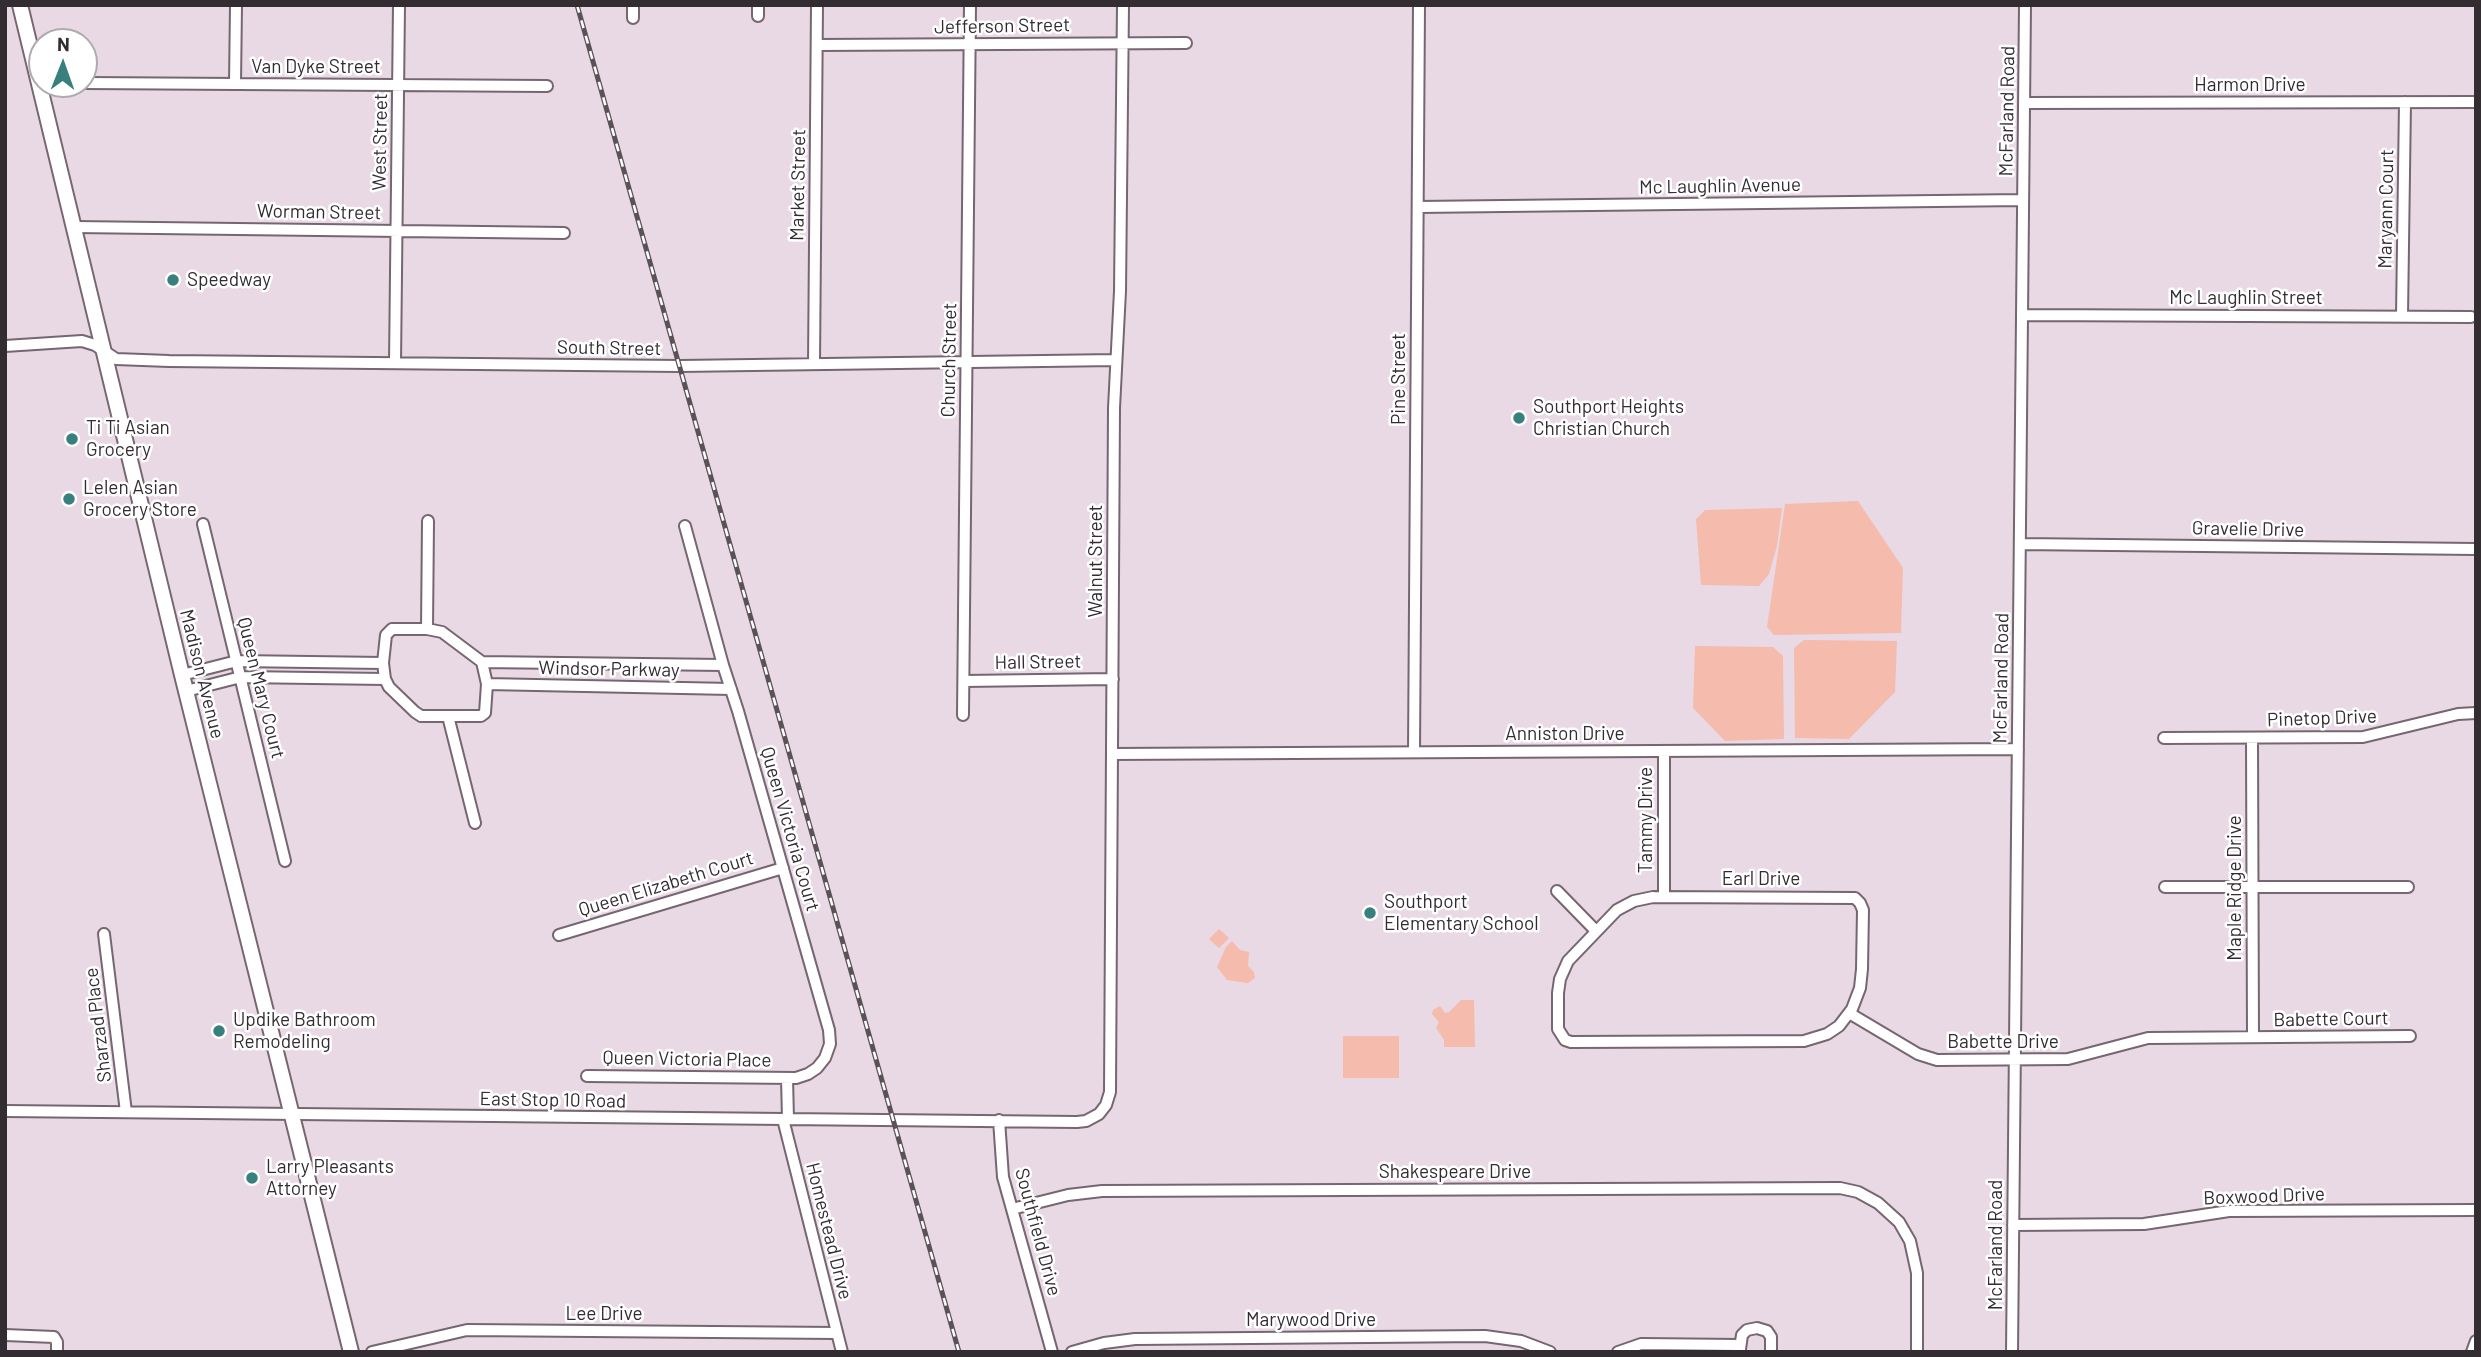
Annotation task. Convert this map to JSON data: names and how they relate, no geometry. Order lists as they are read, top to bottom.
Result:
{
  "streets": {
    "main road": ["Madison Avenue"],
    "street": [
      "Jefferson Street",
      "Van Dyke Street",
      "Harmon Drive",
      "McFarland Road",
      "West Street",
      "Market Street",
      "Mc Laughlin Avenue",
      "Maryann Court",
      "Worman Street",
      "Mc Laughlin Street",
      "South Street",
      "Church Street",
      "Pine Street",
      "Gravelie Drive",
      "Walnut Street",
      "Hall Street",
      "Windsor Parkway",
      "Queen Mary Court",
      "Pinetop Drive",
      "Anniston Drive",
      "Tammy Drive",
      "Queen Victoria Court",
      "Earl Drive",
      "Queen Elizabeth Court",
      "Maple Ridge Drive",
      "Babette Court",
      "Sharzad Place",
      "Babette Drive",
      "Queen Victoria Place",
      "East Stop 10 Road",
      "Shakespeare Drive",
      "Boxwood Drive",
      "Homestead Drive",
      "Southfield Drive",
      "Lee Drive",
      "Marywood Drive"
    ]
  },
  "crossings": [
    ["Jefferson Street", "Market Street"],
    ["Jefferson Street", "Church Street"],
    ["Jefferson Street", "Walnut Street"],
    ["Van Dyke Street", "West Street"],
    ["Harmon Drive", "McFarland Road"],
    ["Harmon Drive", "Maryann Court"],
    ["McFarland Road", "Mc Laughlin Avenue"],
    ["McFarland Road", "Mc Laughlin Street"],
    ["McFarland Road", "Gravelie Drive"],
    ["McFarland Road", "Anniston Drive"],
    ["McFarland Road", "Babette Drive"],
    ["McFarland Road", "Boxwood Drive"],
    ["West Street", "Worman Street"],
    ["West Street", "South Street"],
    ["Market Street", "South Street"],
    ["Mc Laughlin Avenue", "Pine Street"],
    ["Maryann Court", "Mc Laughlin Street"],
    ["Worman Street", "Madison Avenue"],
    ["South Street", "Church Street"],
    ["South Street", "Walnut Street"],
    ["South Street", "Madison Avenue"],
    ["Church Street", "Hall Street"],
    ["Pine Street", "Anniston Drive"],
    ["Walnut Street", "Hall Street"],
    ["Walnut Street", "Anniston Drive"],
    ["Walnut Street", "East Stop 10 Road"],
    ["Windsor Parkway", "Queen Victoria Court"],
    ["Madison Avenue", "East Stop 10 Road"],
    ["Pinetop Drive", "Maple Ridge Drive"],
    ["Anniston Drive", "Tammy Drive"],
    ["Tammy Drive", "Earl Drive"],
    ["Tammy Drive", "Babette Drive"],
    ["Queen Victoria Court", "Queen Elizabeth Court"],
    ["Queen Victoria Court", "Queen Victoria Place"],
    ["Earl Drive", "Babette Drive"],
    ["Maple Ridge Drive", "Babette Court"],
    ["Maple Ridge Drive", "Babette Drive"],
    ["Babette Court", "Babette Drive"],
    ["Sharzad Place", "East Stop 10 Road"],
    ["East Stop 10 Road", "Homestead Drive"],
    ["East Stop 10 Road", "Southfield Drive"],
    ["Shakespeare Drive", "Southfield Drive"],
    ["Homestead Drive", "Lee Drive"]
  ],
  "places": [
    "Speedway",
    "Southport Heights Christian Church",
    "Ti Ti Asian Grocery",
    "Lelen Asian Grocery Store",
    "Southport Elementary School",
    "Updike Bathroom Remodeling",
    "Larry Pleasants Attorney"
  ],
  "north": "top"
}
